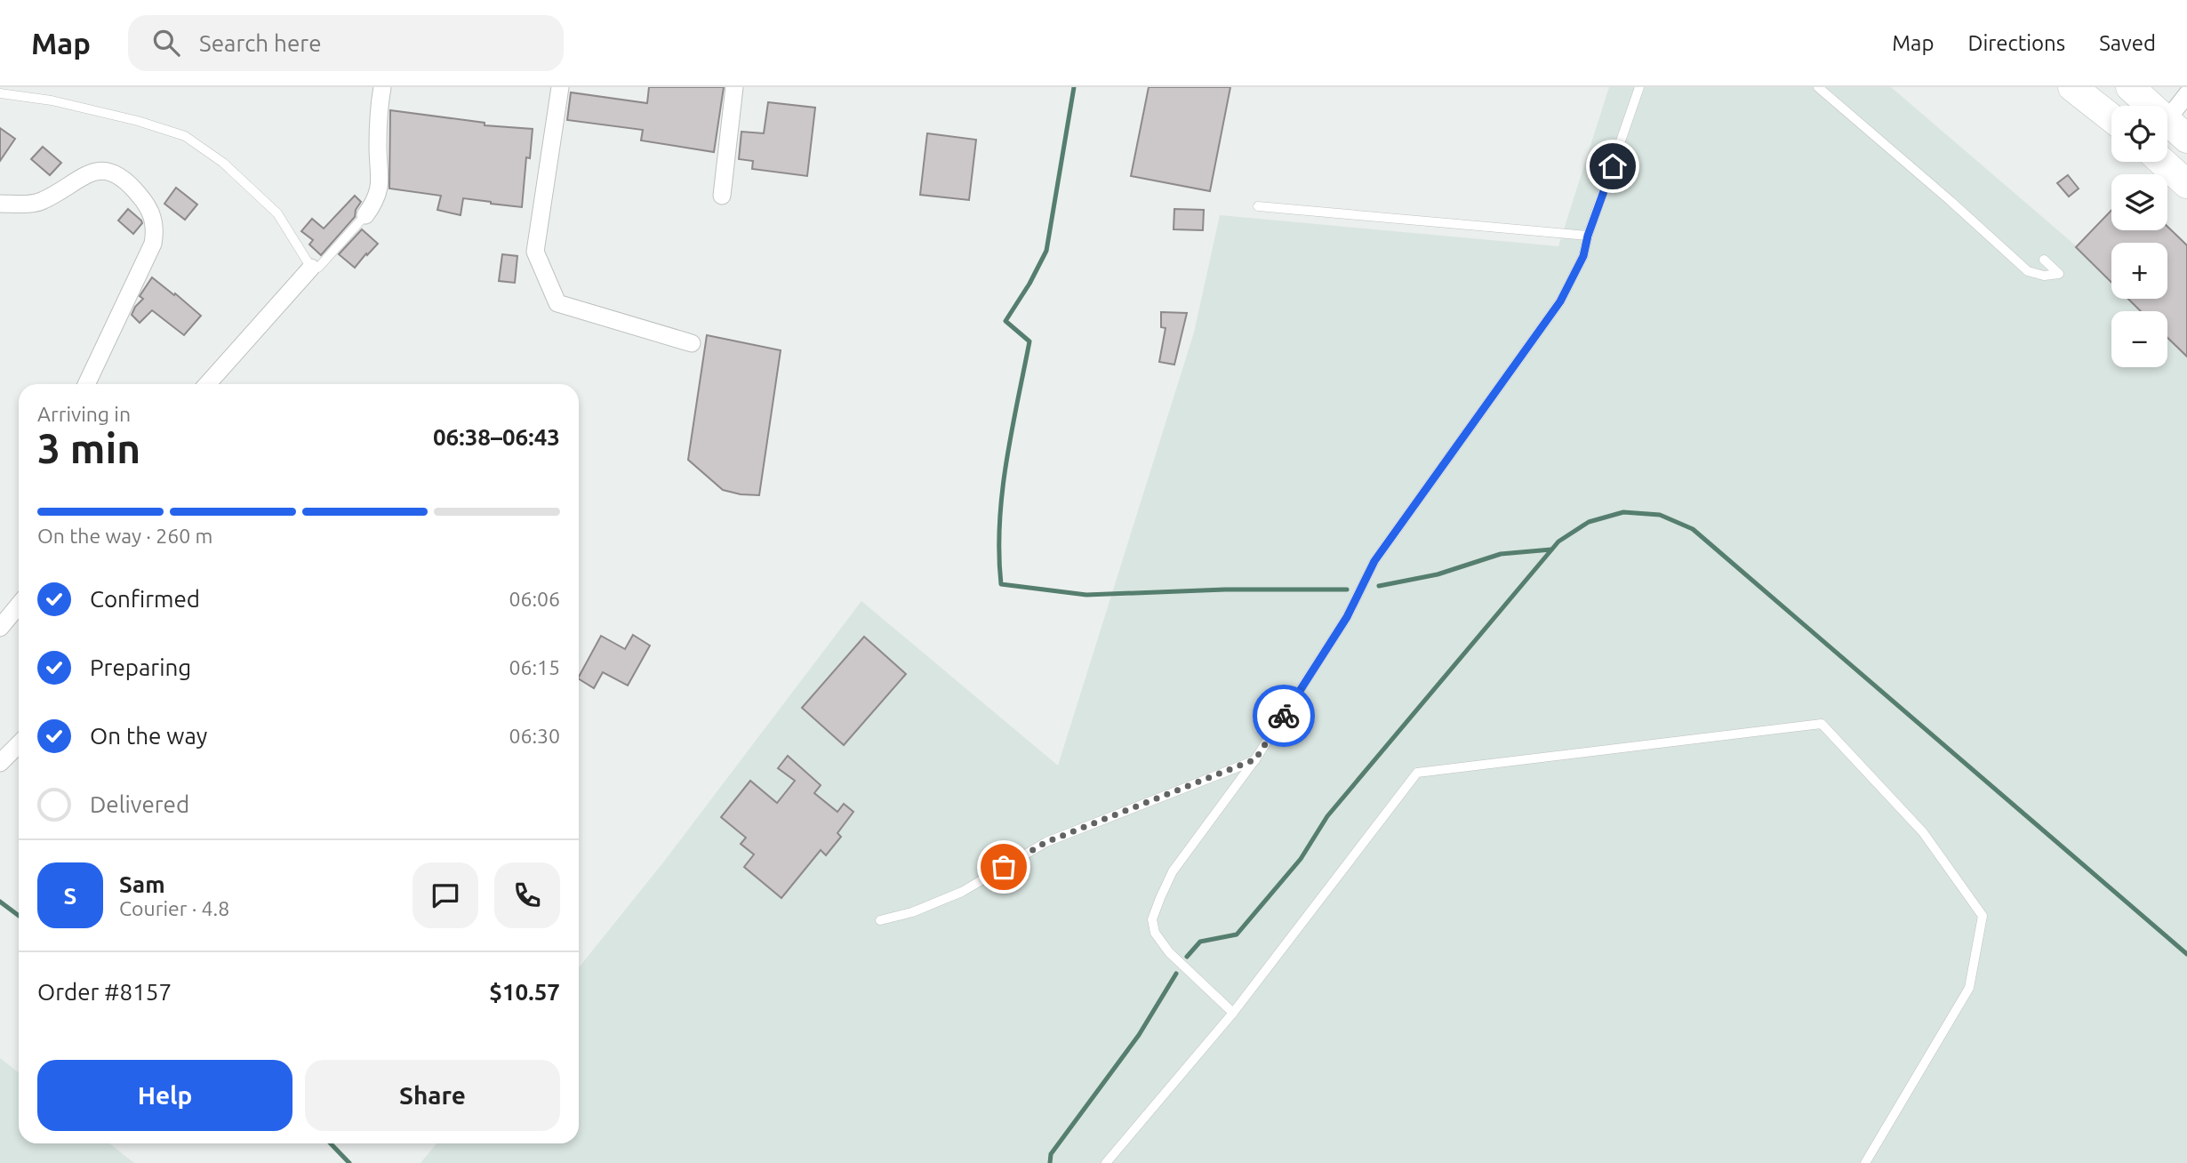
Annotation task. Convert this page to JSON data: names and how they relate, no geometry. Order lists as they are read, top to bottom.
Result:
{
  "page": {
    "header": "Map",
    "search": "Search here",
    "nav": ["Map", "Directions", "Saved"],
    "map_buttons": ["+", "−"],
    "heading": ["3 min", "Arriving in", "06:38–06:43"],
    "panel": [
      "Sam",
      "Courier · 4.8",
      "Order #8157",
      "$10.57"
    ],
    "bar": "On the way · 260 m",
    "list": [
      ["Confirmed", "06:06"],
      ["Preparing", "06:15"],
      ["On the way", "06:30"],
      "Delivered"
    ],
    "round": "S",
    "buttons": ["Help", "Share"]
  }
}
